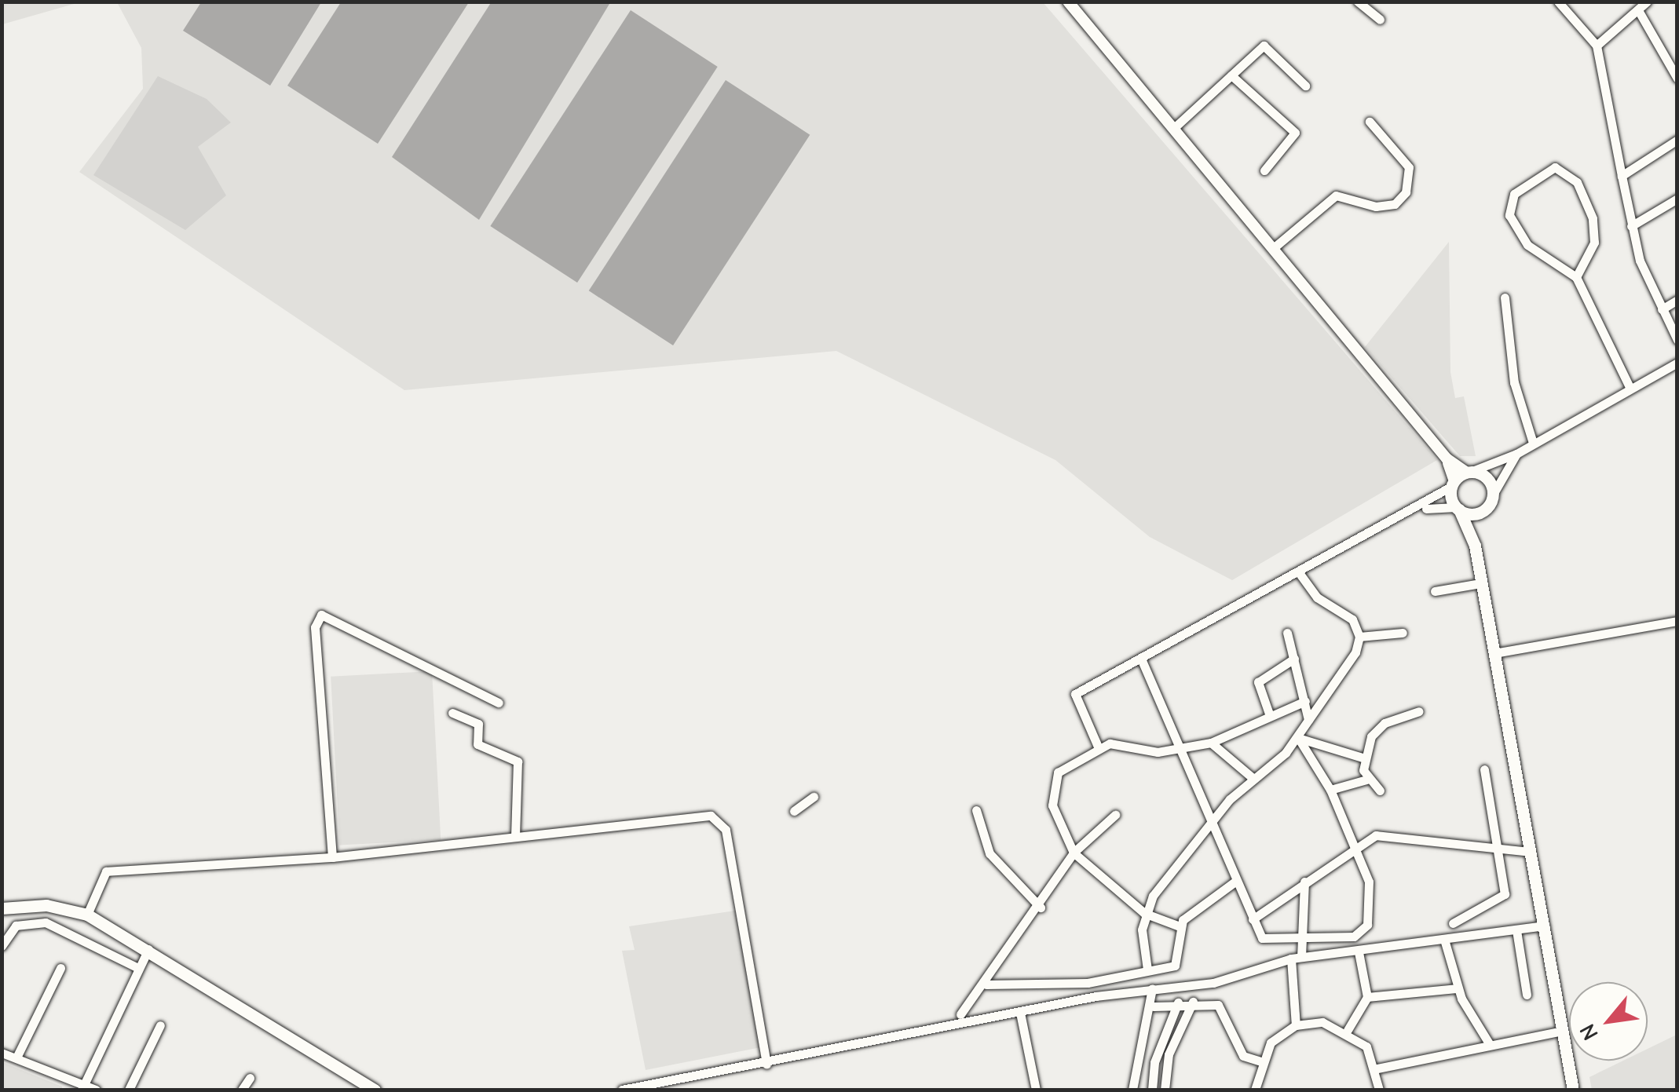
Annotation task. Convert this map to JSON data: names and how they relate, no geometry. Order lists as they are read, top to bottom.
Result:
{
  "north": "bottom left"
}
